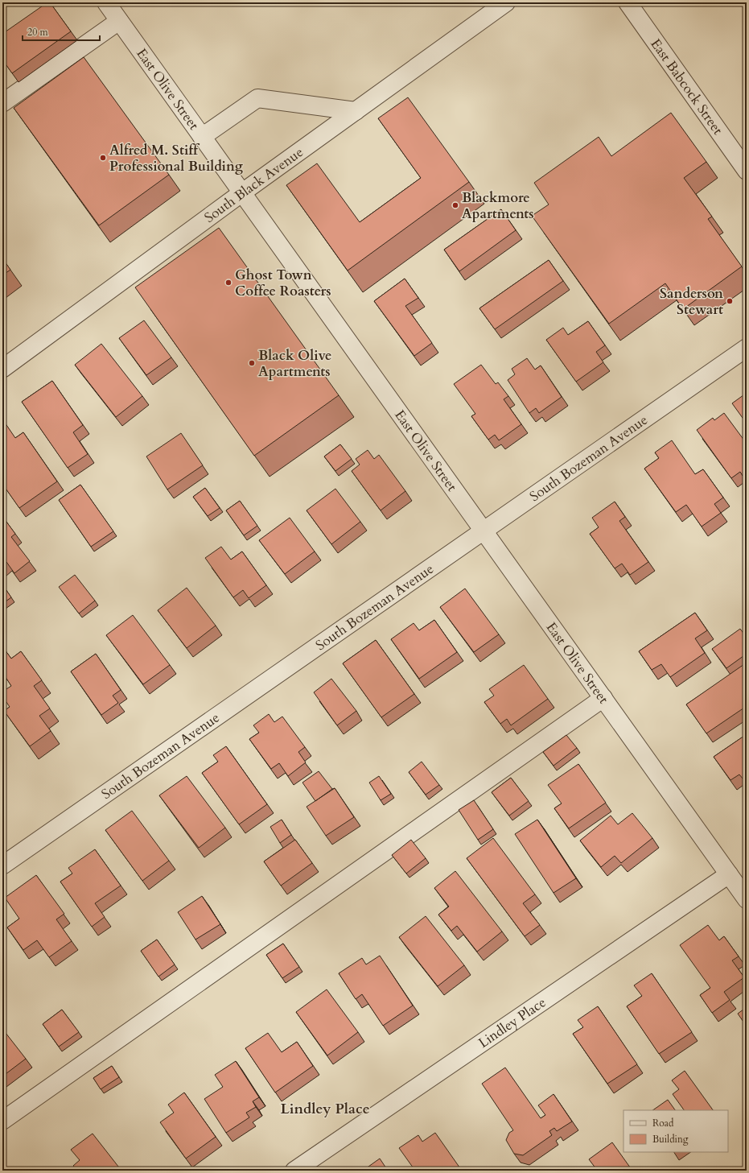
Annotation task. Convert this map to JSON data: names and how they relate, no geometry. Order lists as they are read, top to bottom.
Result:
{
  "streets": {
    "street": [
      "East Babcock Street",
      "East Olive Street",
      "South Black Avenue",
      "South Bozeman Avenue",
      "Lindley Place"
    ]
  },
  "crossings": [
    ["East Olive Street", "South Black Avenue"],
    ["East Olive Street", "South Bozeman Avenue"],
    ["East Olive Street", "Lindley Place"]
  ],
  "districts": ["Lindley Place"],
  "places": [
    "Alfred M. Stiff Professional Building",
    "Blackmore Apartments",
    "Ghost Town Coffee Roasters",
    "Sanderson Stewart",
    "Black Olive Apartments"
  ],
  "legend": ["Road", "Building"],
  "scale_bar": "20 m"
}
